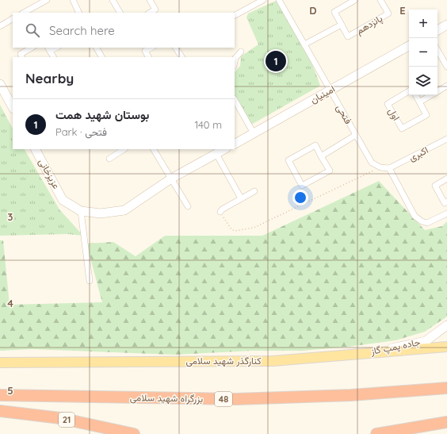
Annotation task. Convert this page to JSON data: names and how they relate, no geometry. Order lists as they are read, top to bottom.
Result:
{
  "streets": {
    "highway": ["بزرگراه شهید سلامی", "48", "21"],
    "main road": [
      "امینیان",
      "عزیزخانی",
      "جاده پمپ گاز",
      "کنارگذر شهید سلامی"
    ],
    "street": [
      "پانزدهم",
      "فتحی",
      "اول",
      "اکبری"
    ]
  },
  "crossings": [
    ["پانزدهم", "فتحی"],
    ["امینیان", "فتحی"],
    ["جاده پمپ گاز", "کنارگذر شهید سلامی"]
  ],
  "page": {
    "map_buttons": ["+", "−"],
    "search": "Search here",
    "pins": "1",
    "heading": "Nearby",
    "list": [
      {
        "mark": "1",
        "name": "بوستان شهید همت",
        "note": "Park · فتحی",
        "value": "140 m"
      }
    ]
  },
  "grid": {
    "columns": ["D", "E"],
    "rows": ["3", "4", "5"]
  }
}
